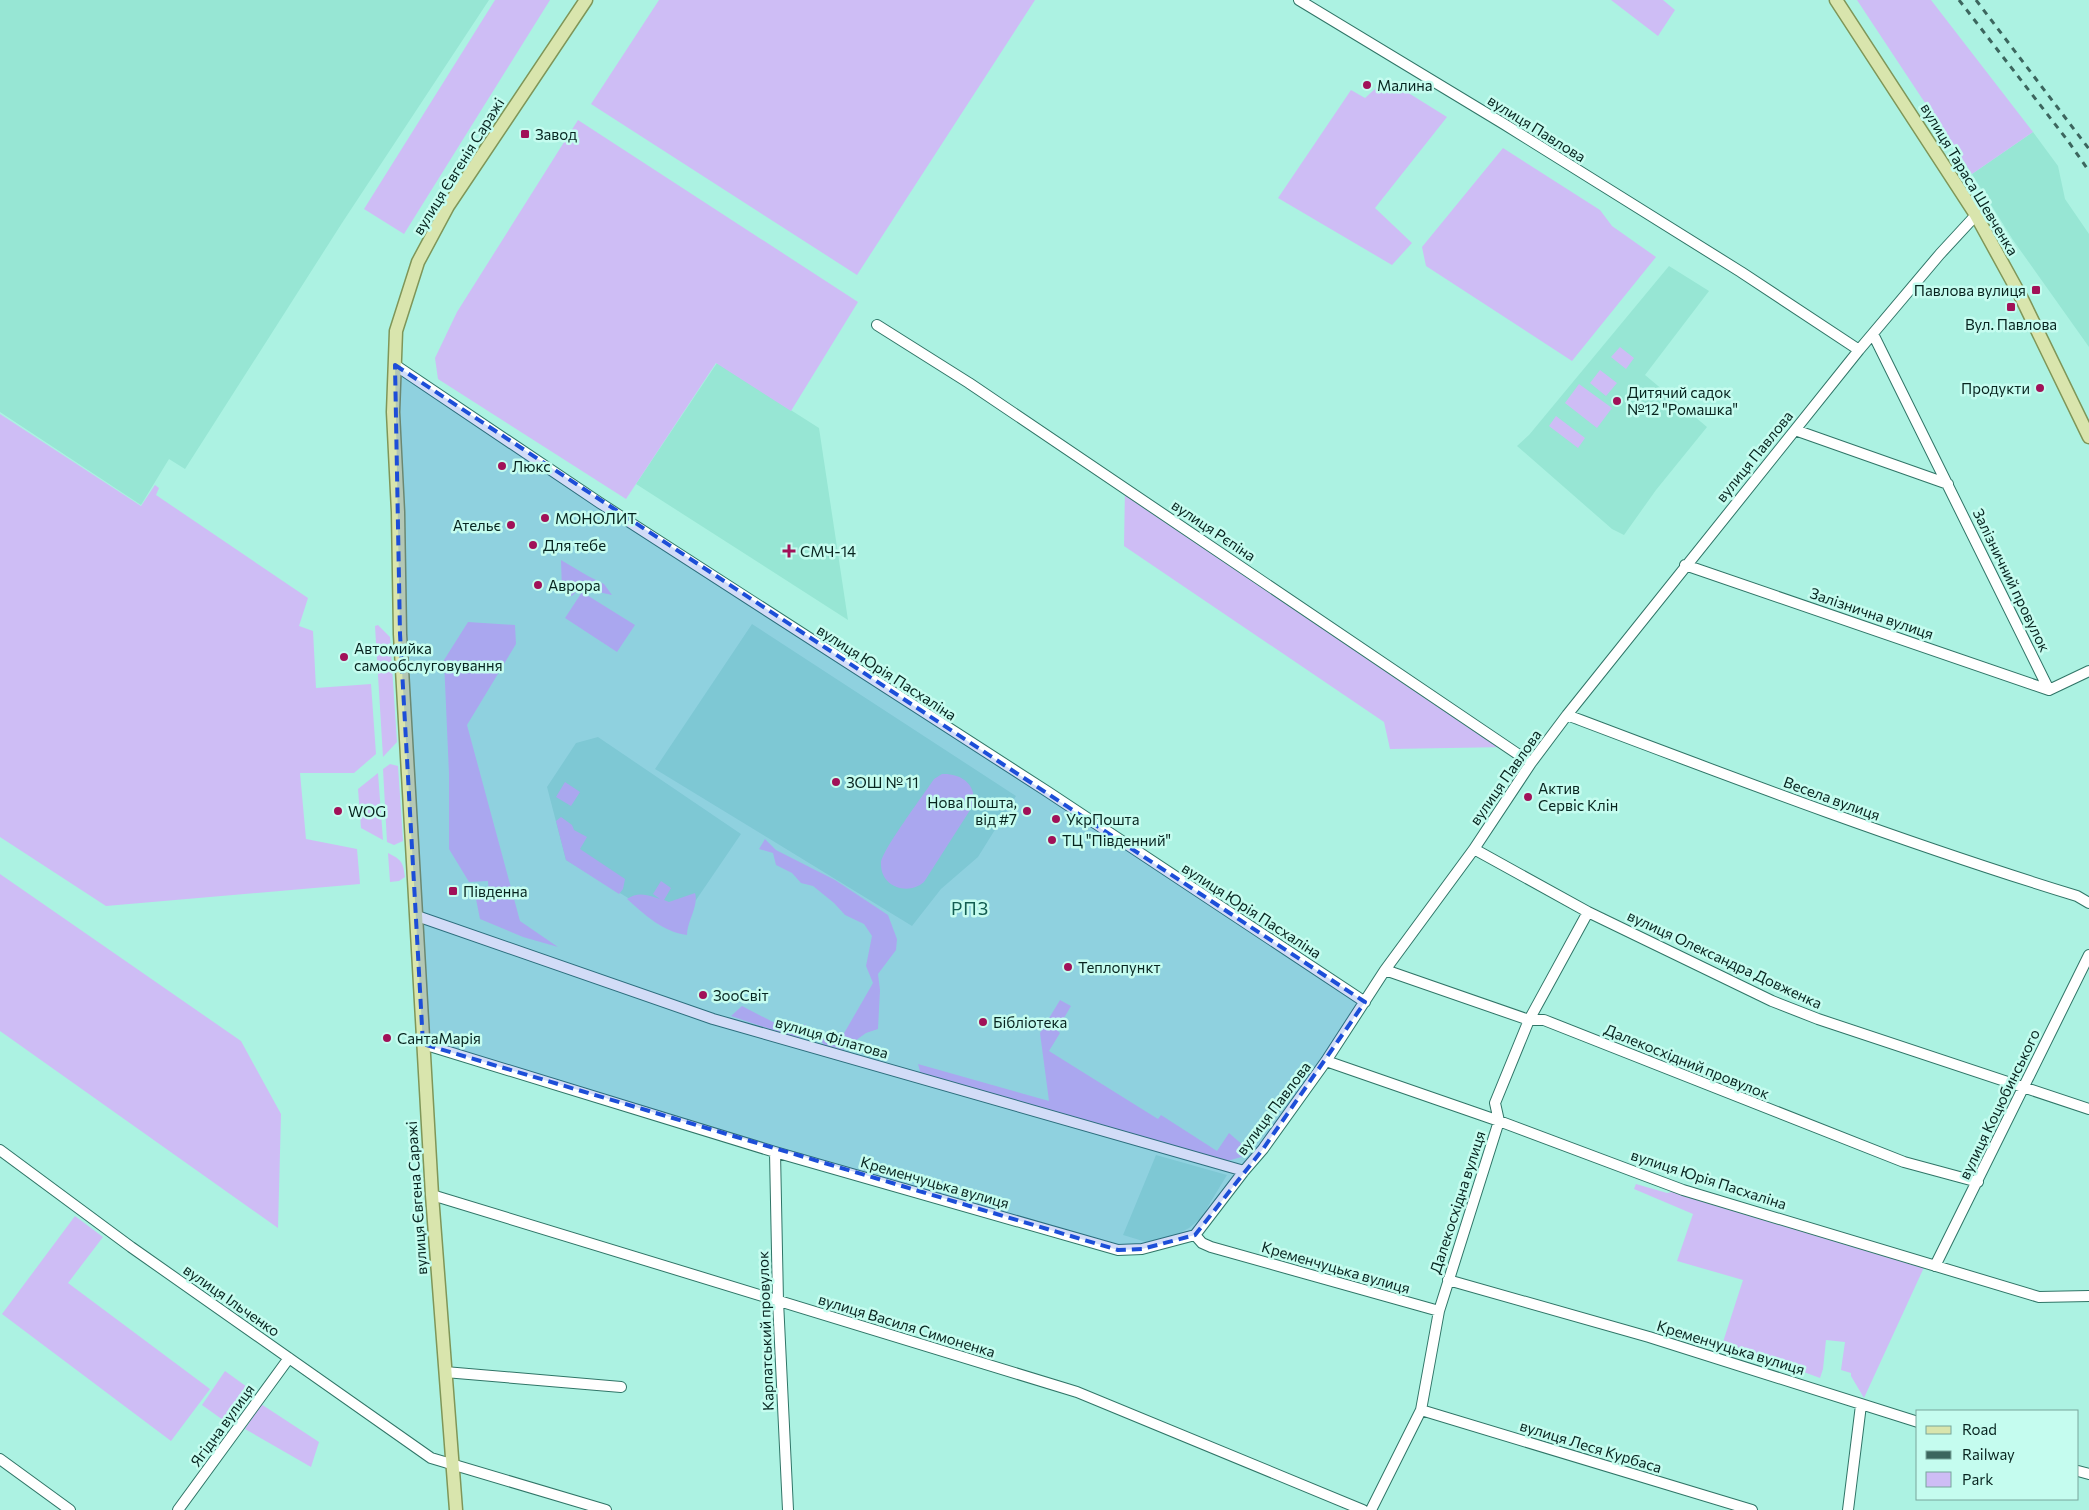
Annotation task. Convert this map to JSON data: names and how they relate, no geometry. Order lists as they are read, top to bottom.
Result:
{
  "streets": {
    "main road": ["вулиця Євгенія Саражі", "вулиця Тараса Шевченка", "вулиця Євгена Саражі"],
    "street": [
      "вулиця Павлова",
      "вулиця Рєпіна",
      "Залізничний провулок",
      "Залізнична вулиця",
      "вулиця Юрія Пасхаліна",
      "Весела вулиця",
      "вулиця Олександра Довженка",
      "вулиця Філатова",
      "Далекосхідний провулок",
      "вулиця Коцюбинського",
      "Кременчуцька вулиця",
      "Далекосхідна вулиця",
      "вулиця Ільченко",
      "вулиця Василя Симоненка",
      "Карпатський провулок",
      "Ягідна вулиця",
      "вулиця Леся Курбаса"
    ]
  },
  "crossings": [
    ["вулиця Павлова", "вулиця Тараса Шевченка"],
    ["вулиця Павлова", "вулиця Рєпіна"],
    ["вулиця Павлова", "Залізничний провулок"],
    ["вулиця Павлова", "Залізнична вулиця"],
    ["вулиця Павлова", "вулиця Юрія Пасхаліна"],
    ["вулиця Павлова", "Весела вулиця"],
    ["вулиця Павлова", "вулиця Олександра Довженка"],
    ["вулиця Павлова", "вулиця Філатова"],
    ["вулиця Павлова", "Далекосхідний провулок"],
    ["вулиця Павлова", "Кременчуцька вулиця"],
    ["вулиця Євгенія Саражі", "вулиця Юрія Пасхаліна"],
    ["вулиця Євгенія Саражі", "вулиця Євгена Саражі"],
    ["Залізничний провулок", "Залізнична вулиця"],
    ["вулиця Юрія Пасхаліна", "вулиця Коцюбинського"],
    ["вулиця Юрія Пасхаліна", "Далекосхідна вулиця"],
    ["вулиця Олександра Довженка", "вулиця Коцюбинського"],
    ["вулиця Олександра Довженка", "Далекосхідна вулиця"],
    ["вулиця Філатова", "вулиця Євгена Саражі"],
    ["Далекосхідний провулок", "вулиця Коцюбинського"],
    ["Далекосхідний провулок", "Далекосхідна вулиця"],
    ["Кременчуцька вулиця", "вулиця Євгена Саражі"],
    ["Кременчуцька вулиця", "Далекосхідна вулиця"],
    ["Кременчуцька вулиця", "Карпатський провулок"],
    ["вулиця Євгена Саражі", "вулиця Ільченко"],
    ["вулиця Євгена Саражі", "вулиця Василя Симоненка"],
    ["Далекосхідна вулиця", "вулиця Леся Курбаса"],
    ["вулиця Ільченко", "Ягідна вулиця"],
    ["вулиця Василя Симоненка", "Карпатський провулок"]
  ],
  "districts": ["РПЗ"],
  "places": {
    "other": [
      "Малина",
      "Продукти",
      "Дитячий садок №12 \"Ромашка\"",
      "Люкс",
      "МОНОЛИТ",
      "Ательє",
      "Для тебе",
      "Аврора",
      "Автомийка самообслуговування",
      "ЗОШ № 11",
      "Актив Сервiс Клiн",
      "WOG",
      "Нова Пошта, від #7",
      "УкрПошта",
      "ТЦ \"Південний\"",
      "Теплопункт",
      "ЗооСвiт",
      "Бібліотека",
      "СантаМарія"
    ],
    "transit": [
      "Завод",
      "Павлова вулиця",
      "Вул. Павлова",
      "Південна"
    ],
    "health": ["СМЧ-14"]
  },
  "legend": ["Road", "Railway", "Park"]
}
